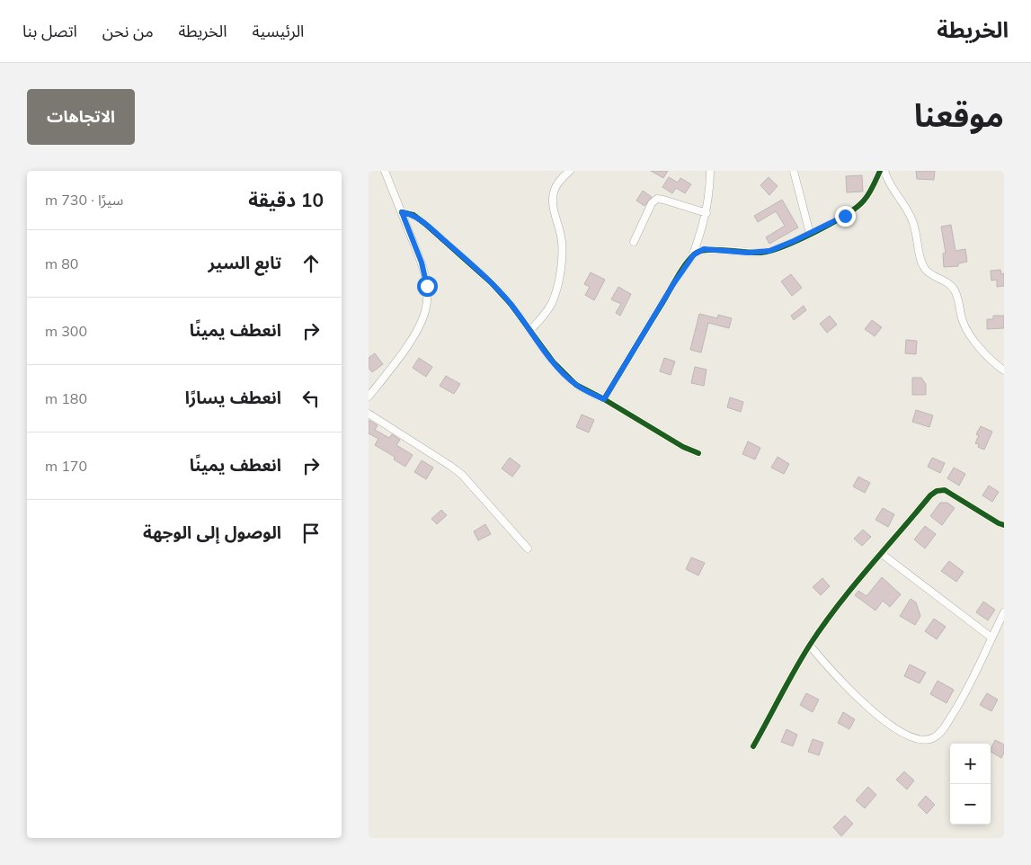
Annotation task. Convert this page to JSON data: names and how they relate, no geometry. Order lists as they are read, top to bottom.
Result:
{
  "page": {
    "header": "الخريطة",
    "nav": [
      "الرئيسية",
      "الخريطة",
      "من نحن",
      "اتصل بنا"
    ],
    "title": "موقعنا",
    "buttons": "الاتجاهات",
    "heading": ["10 دقيقة", "سيرًا · 730 m"],
    "list": [
      ["تابع السير", "80 m"],
      ["انعطف يمينًا", "300 m"],
      ["انعطف يسارًا", "180 m"],
      ["انعطف يمينًا", "170 m"],
      "الوصول إلى الوجهة"
    ],
    "map_buttons": ["+", "−"]
  }
}
